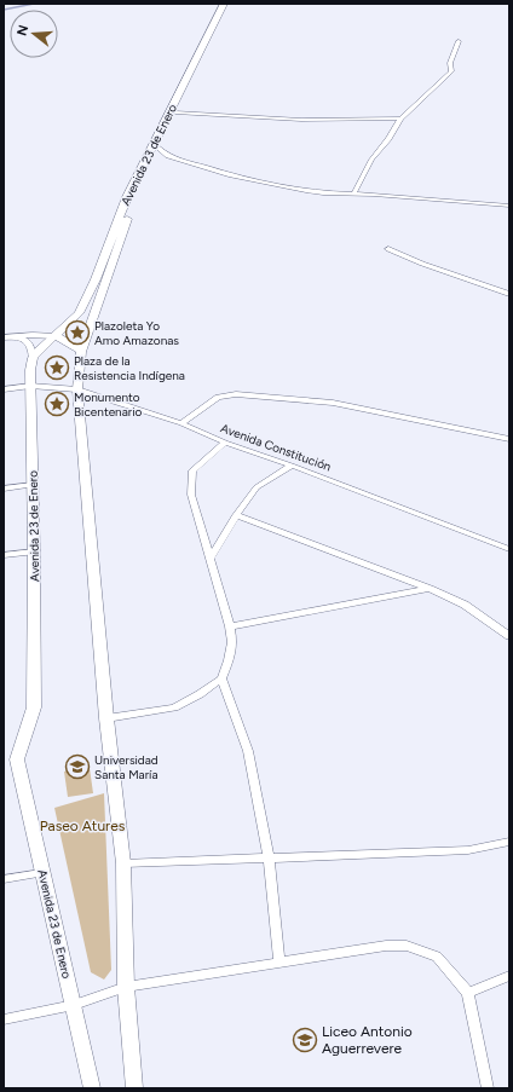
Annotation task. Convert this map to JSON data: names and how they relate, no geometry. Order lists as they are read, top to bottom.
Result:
{
  "streets": {
    "main road": ["Avenida 23 de Enero"],
    "street": ["Avenida Constitución"]
  },
  "crossings": [
    ["Avenida 23 de Enero", "Avenida Constitución"]
  ],
  "parks": ["Paseo Atures"],
  "places": {
    "place": ["Plazoleta Yo Amo Amazonas", "Plaza de la Resistencia Indígena", "Monumento Bicentenario"],
    "school or university": ["Universidad Santa María", "Liceo Antonio Aguerrevere"]
  },
  "north": "left"
}
